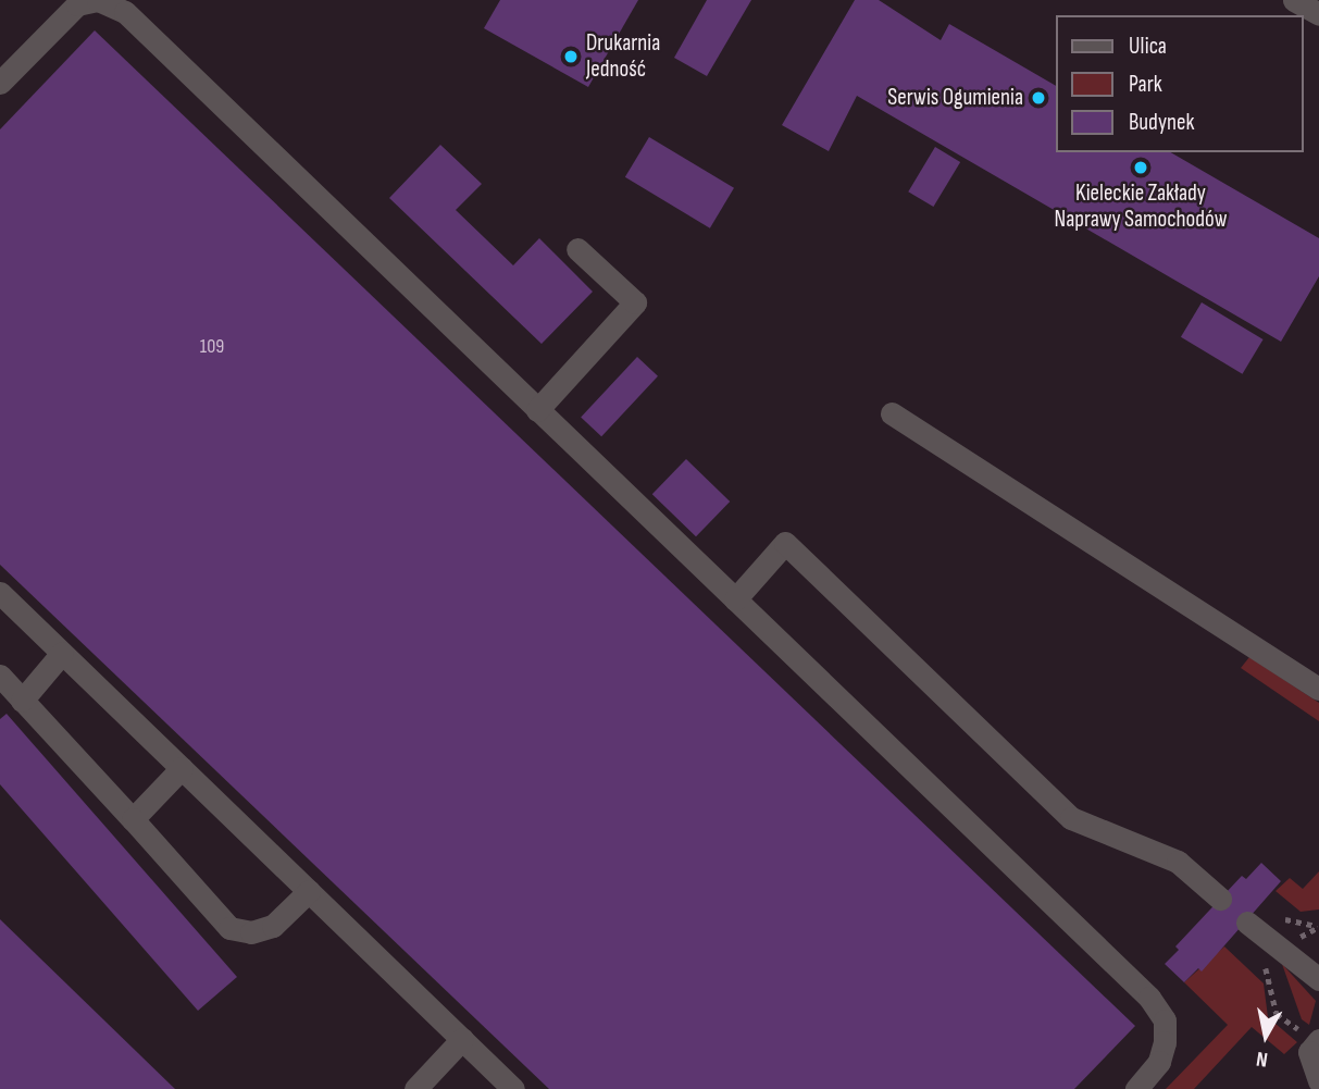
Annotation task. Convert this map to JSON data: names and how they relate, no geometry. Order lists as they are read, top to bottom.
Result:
{
  "places": ["Drukarnia Jedność", "Serwis Ogumienia", "Kieleckie Zakłady Naprawy Samochodów"],
  "house_numbers": ["109"],
  "legend": ["Ulica", "Park", "Budynek"],
  "north": "bottom"
}
